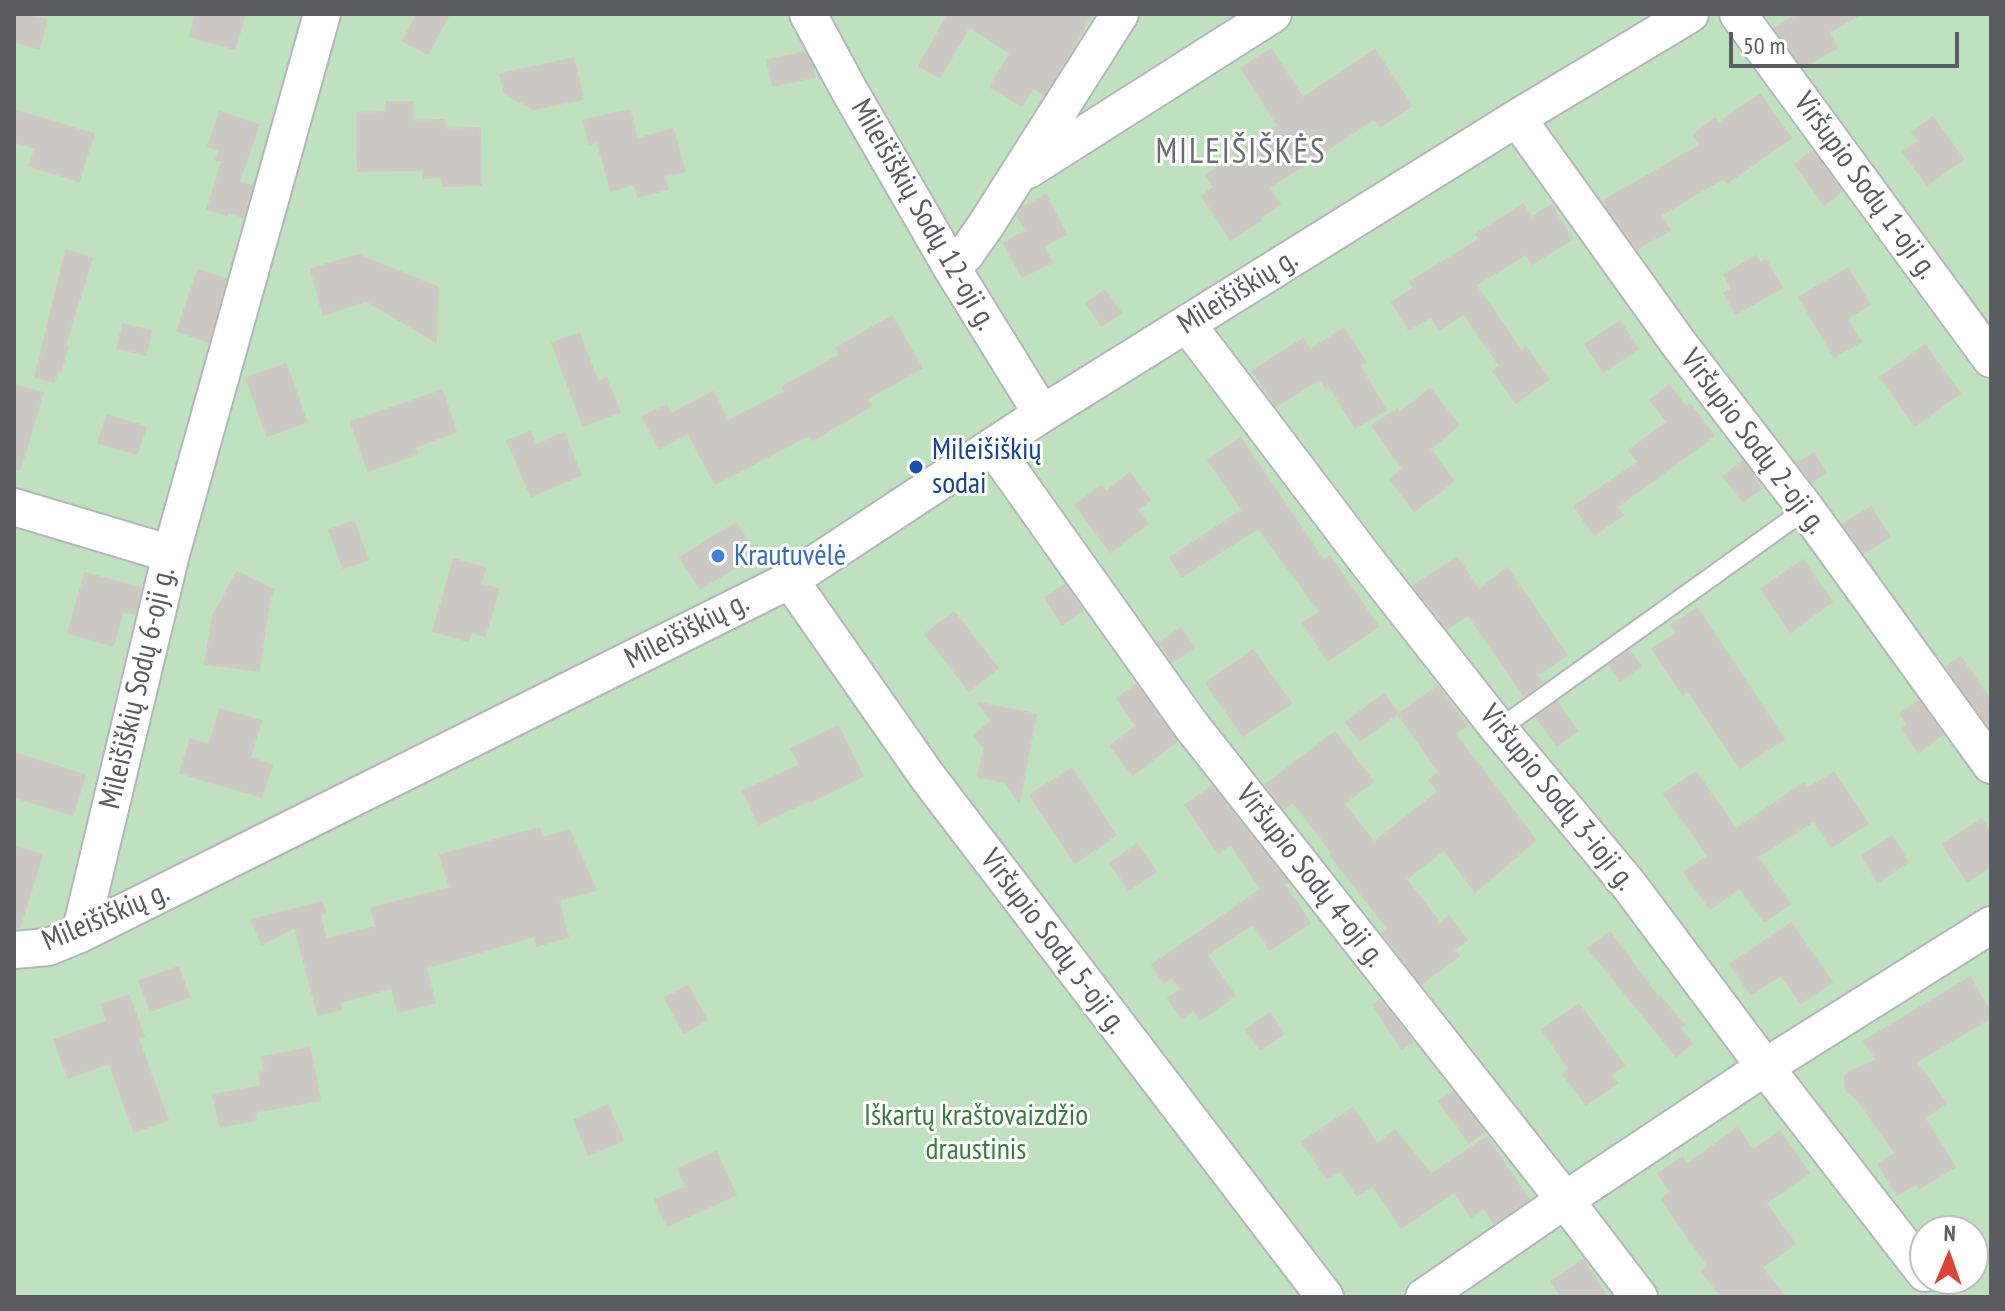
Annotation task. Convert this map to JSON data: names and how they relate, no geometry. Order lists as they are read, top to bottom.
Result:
{
  "streets": {
    "street": [
      "Viršupio Sodų 1-oji g.",
      "Mileišiškių Sodų 12-oji g.",
      "Mileišiškių g.",
      "Viršupio Sodų 2-oji g.",
      "Mileišiškių Sodų 6-oji g.",
      "Viršupio Sodų 3-ioji g.",
      "Viršupio Sodų 4-oji g.",
      "Viršupio Sodų 5-oji g."
    ]
  },
  "crossings": [
    ["Mileišiškių Sodų 12-oji g.", "Mileišiškių g."],
    ["Mileišiškių g.", "Viršupio Sodų 2-oji g."],
    ["Mileišiškių g.", "Mileišiškių Sodų 6-oji g."],
    ["Mileišiškių g.", "Viršupio Sodų 3-ioji g."],
    ["Mileišiškių g.", "Viršupio Sodų 4-oji g."],
    ["Mileišiškių g.", "Viršupio Sodų 5-oji g."]
  ],
  "districts": ["MILEIŠIŠKĖS"],
  "parks": ["Iškartų kraštovaizdžio draustinis"],
  "places": ["Mileišiškių sodai", "Krautuvėlė"],
  "scale_bar": "50 m",
  "north": "top"
}
